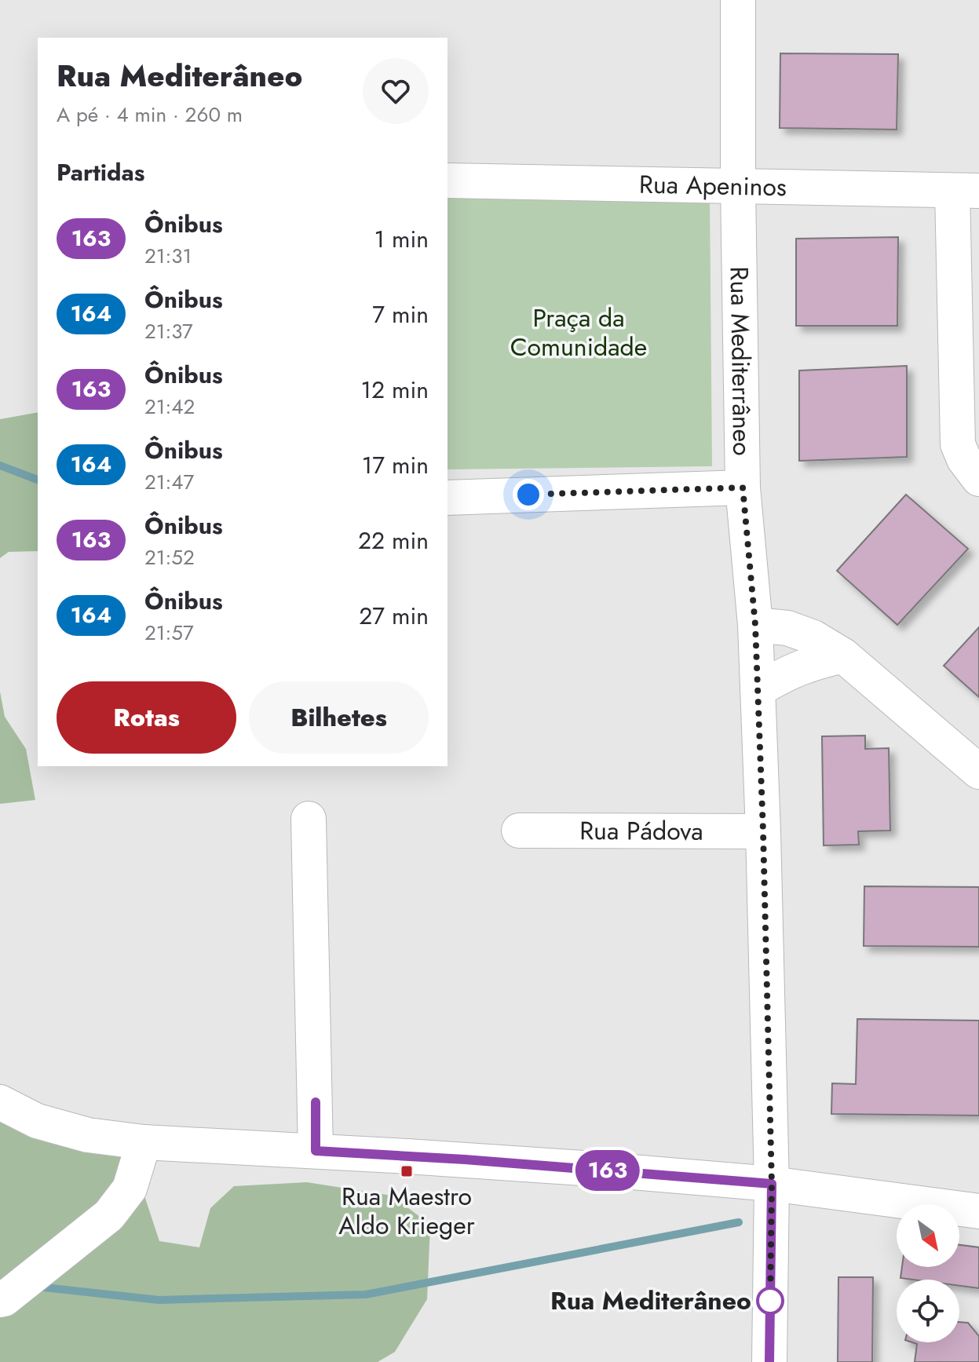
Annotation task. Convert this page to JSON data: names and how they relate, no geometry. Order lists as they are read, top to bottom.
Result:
{
  "streets": {
    "street": ["Rua Apeninos", "Rua Mediterrâneo", "Rua Pádova"]
  },
  "crossings": [
    ["Rua Apeninos", "Rua Mediterrâneo"],
    ["Rua Mediterrâneo", "Rua Pádova"]
  ],
  "parks": ["Praça da Comunidade"],
  "places": {
    "transit": ["Rua Maestro Aldo Krieger"],
    "other": ["Rua Mediterâneo"]
  },
  "lines": ["bus line 163"],
  "north": "bottom right",
  "page": {
    "on_map": "163",
    "heading": [
      ["Rua Mediterâneo", "A pé · 4 min · 260 m"],
      "Partidas"
    ],
    "list": [
      {
        "mark": "163",
        "name": "Ônibus",
        "note": "21:31",
        "value": "1 min"
      },
      {
        "mark": "164",
        "name": "Ônibus",
        "note": "21:37",
        "value": "7 min"
      },
      {
        "mark": "163",
        "name": "Ônibus",
        "note": "21:42",
        "value": "12 min"
      },
      {
        "mark": "164",
        "name": "Ônibus",
        "note": "21:47",
        "value": "17 min"
      },
      {
        "mark": "163",
        "name": "Ônibus",
        "note": "21:52",
        "value": "22 min"
      },
      {
        "mark": "164",
        "name": "Ônibus",
        "note": "21:57",
        "value": "27 min"
      }
    ],
    "buttons": ["Rotas", "Bilhetes"]
  }
}
